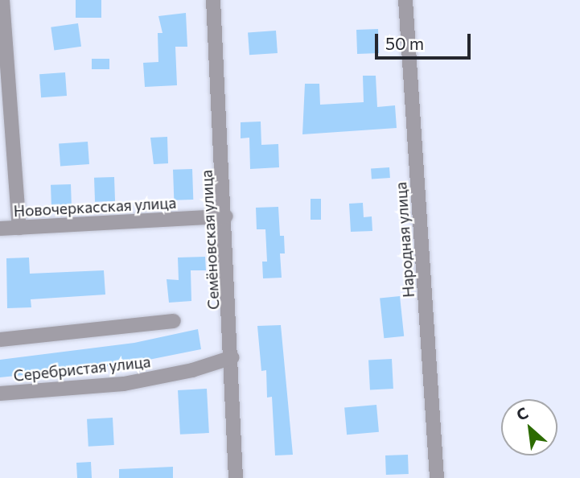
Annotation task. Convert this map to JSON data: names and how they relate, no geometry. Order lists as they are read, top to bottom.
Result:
{
  "streets": {
    "street": [
      "Новочеркасская улица",
      "Семёновская улица",
      "Народная улица",
      "Серебристая улица"
    ]
  },
  "crossings": [
    ["Новочеркасская улица", "Семёновская улица"],
    ["Семёновская улица", "Серебристая улица"]
  ],
  "scale_bar": "50 m",
  "north": "top left"
}
